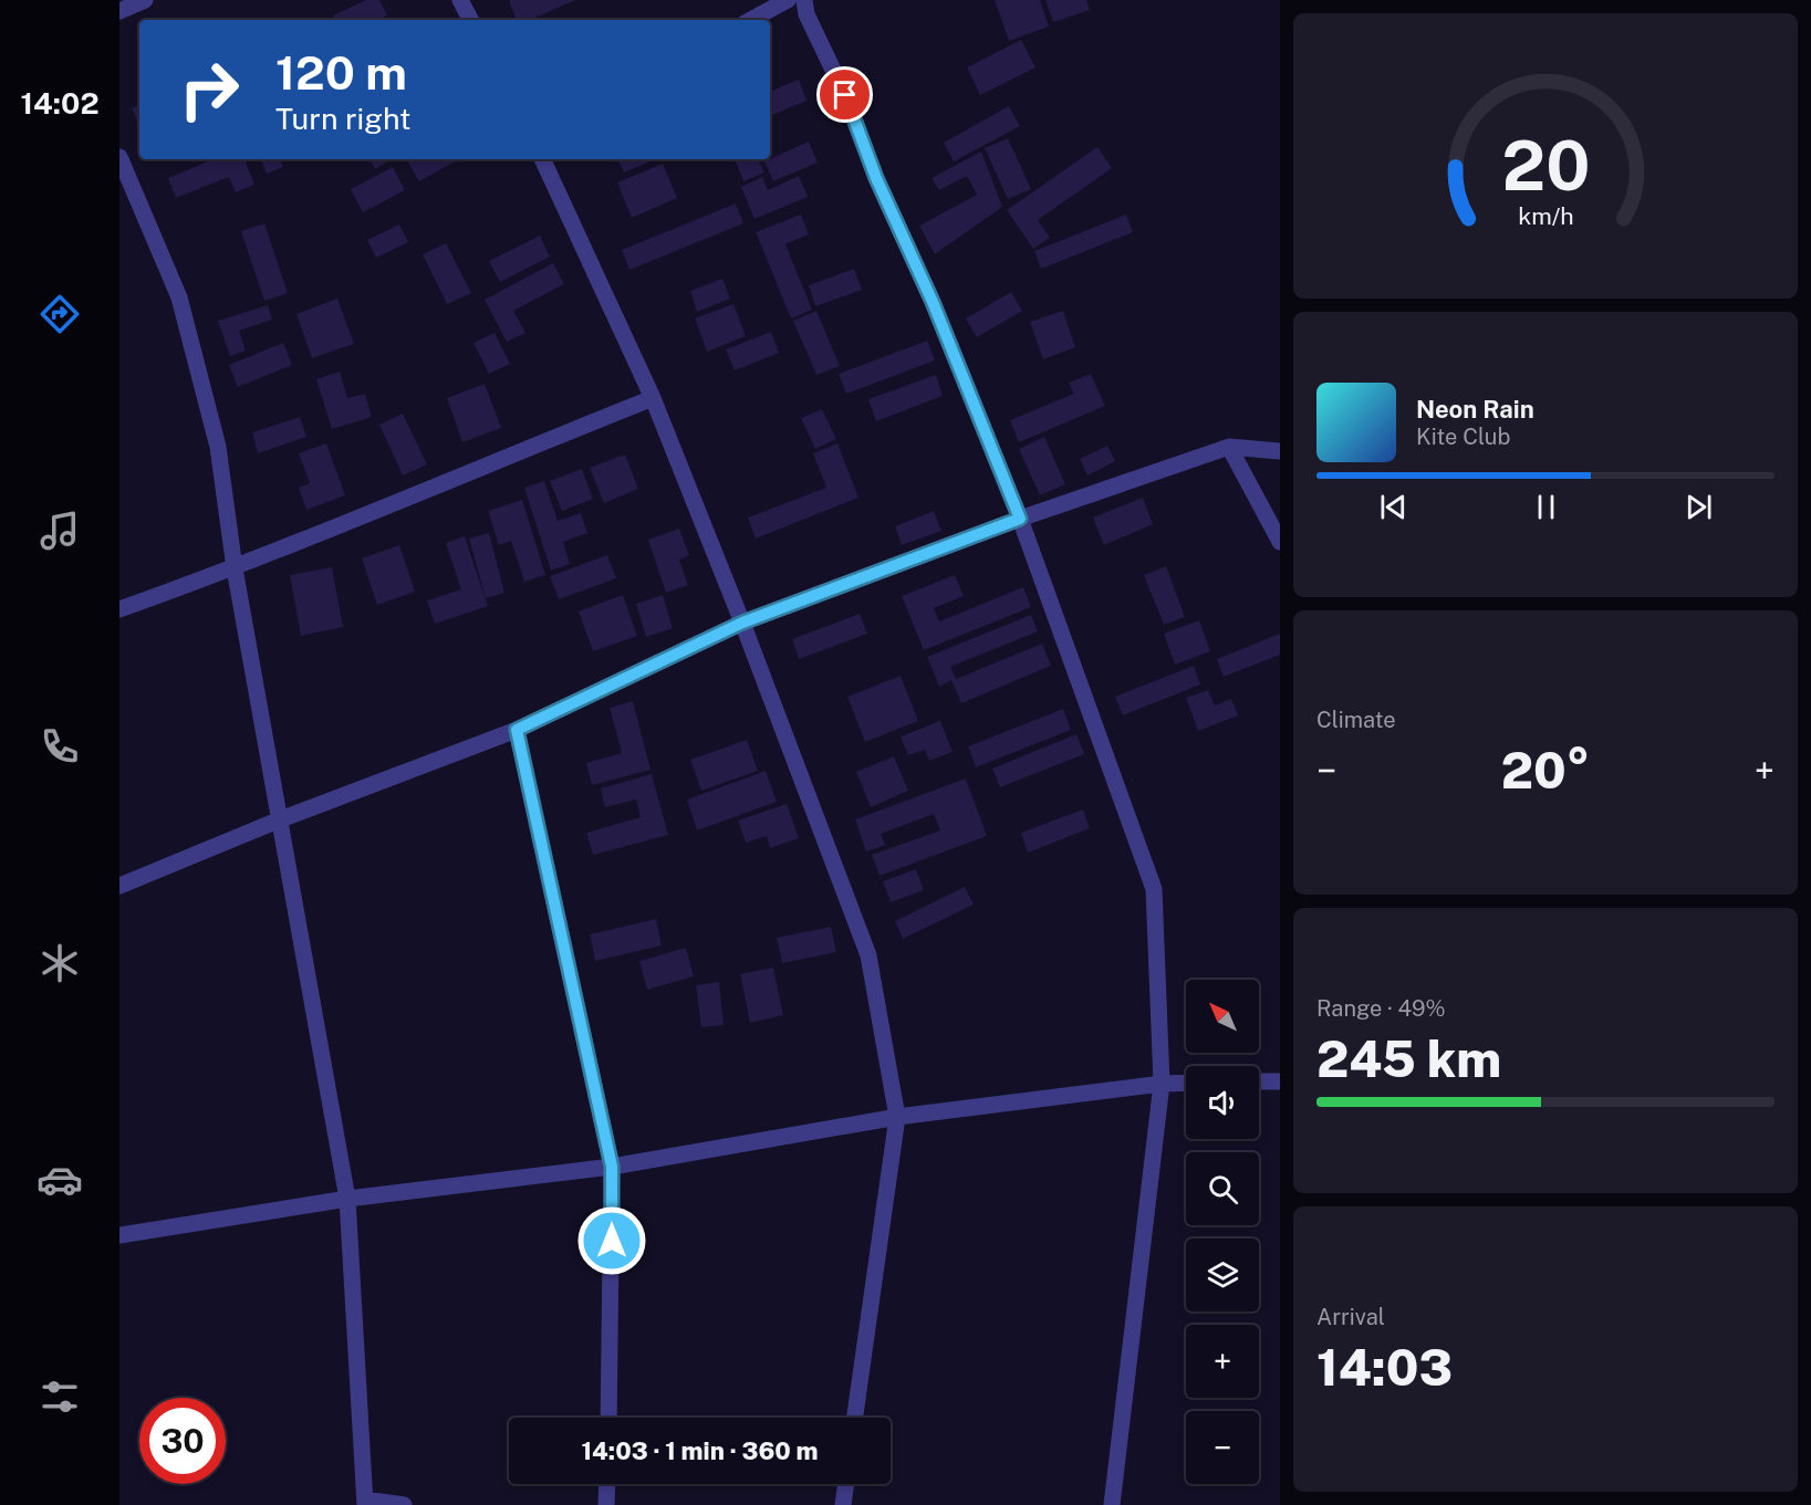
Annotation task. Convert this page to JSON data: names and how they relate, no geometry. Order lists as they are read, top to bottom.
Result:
{
  "north": "top left",
  "page": {
    "tabs": "14:02",
    "turn": ["120 m", "Turn right"],
    "song": ["Neon Rain", "Kite Club"],
    "tile": [
      "Climate",
      ["Range · 49%", "245 km"],
      ["Arrival", "14:03"]
    ],
    "heat": ["−", "20°", "+"],
    "map_buttons": ["+", "−"],
    "limit": "30",
    "trip": "14:03 · 1 min · 360 m",
    "gauge": ["20", "km/h"]
  }
}
